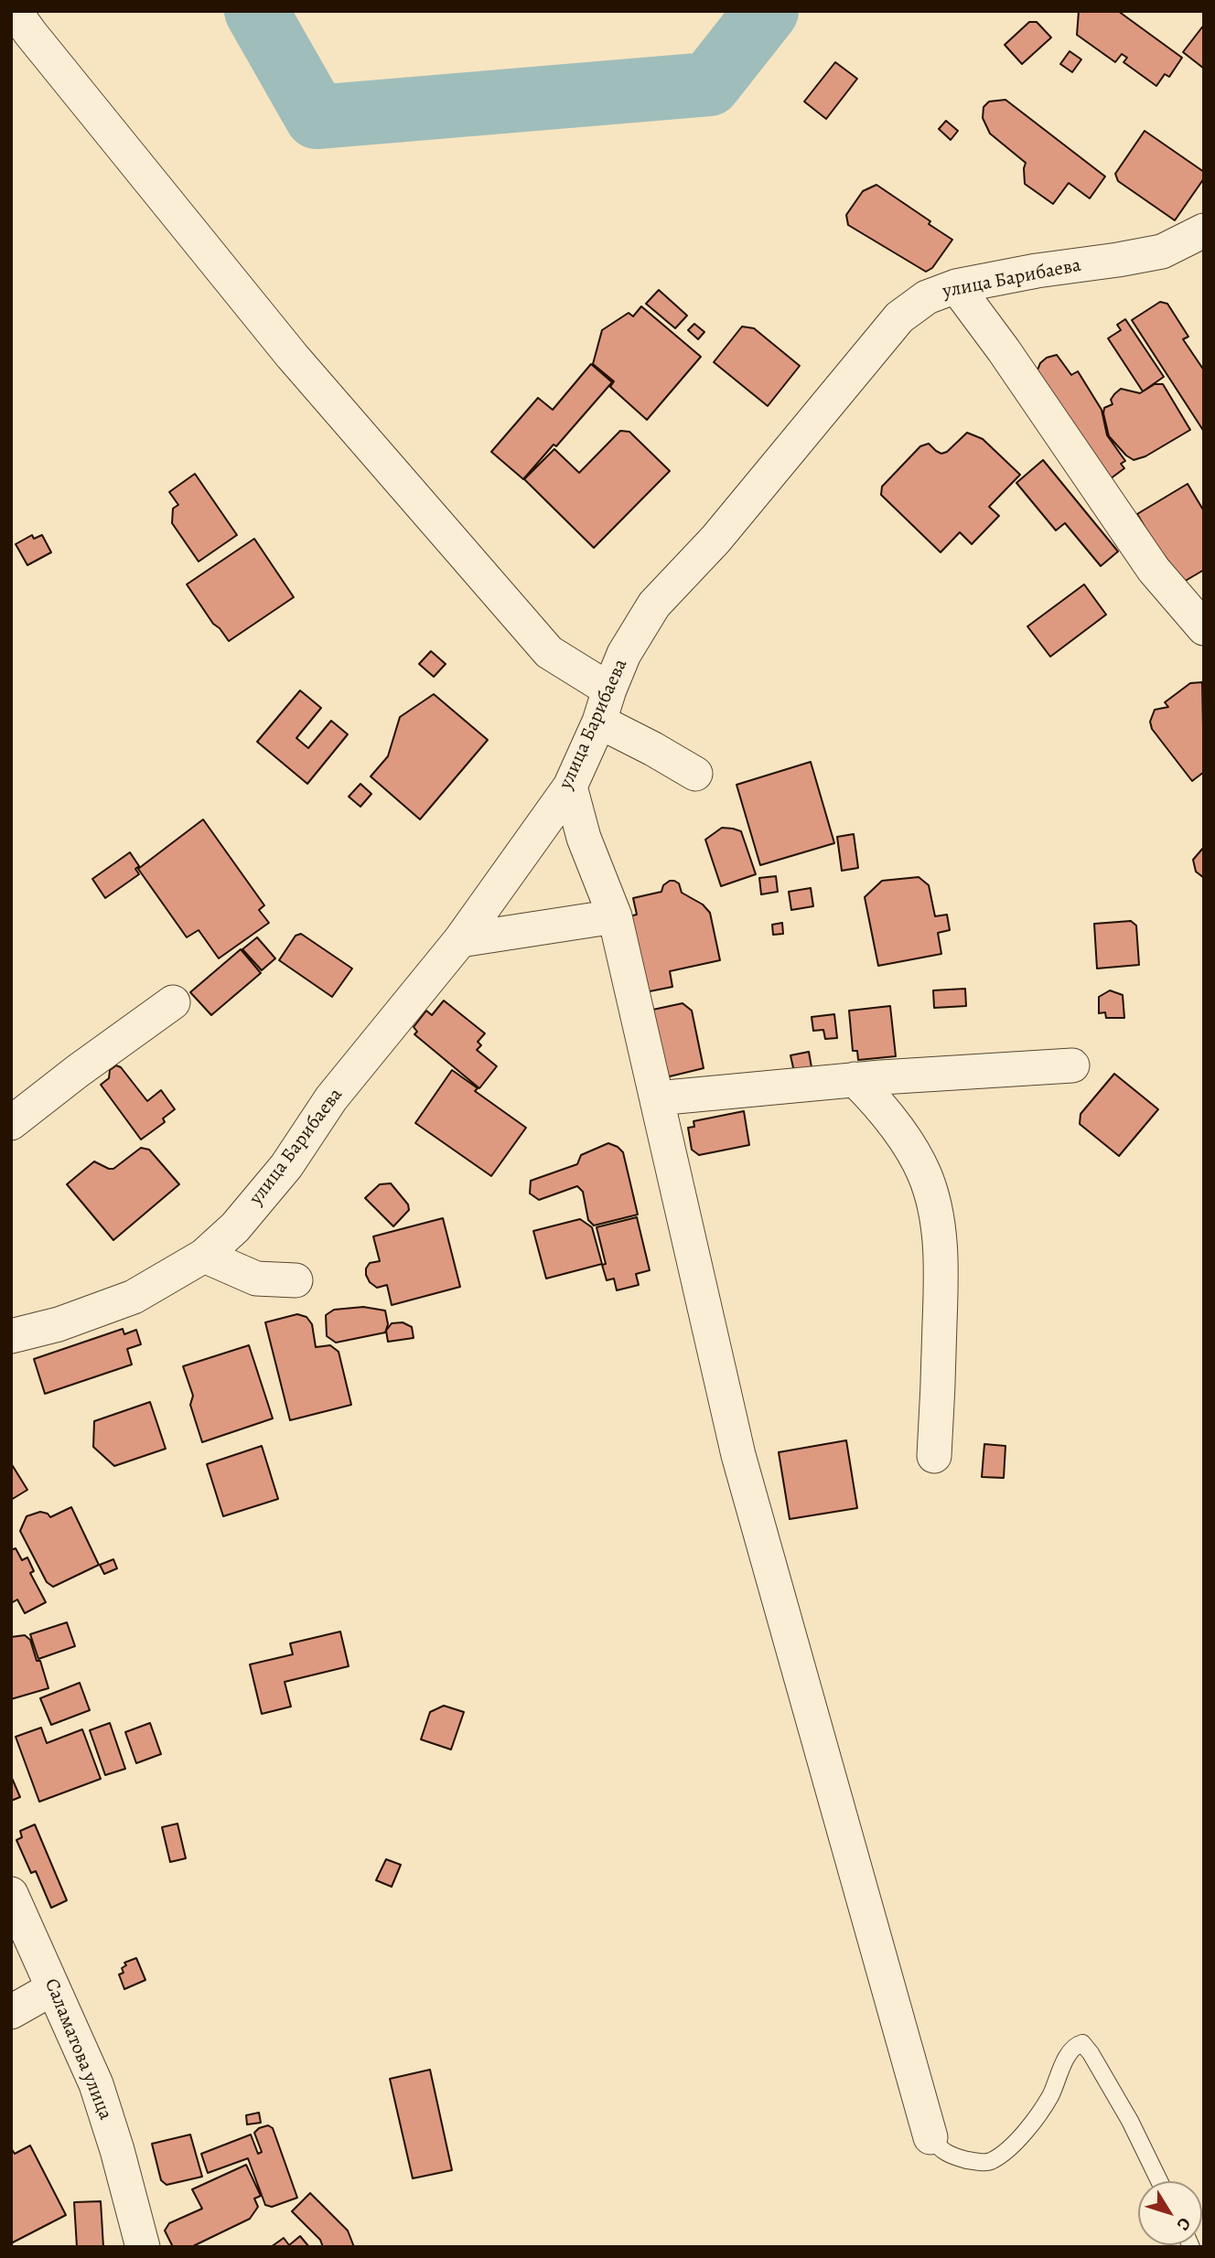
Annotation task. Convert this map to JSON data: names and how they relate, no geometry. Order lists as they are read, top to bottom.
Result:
{
  "streets": {
    "street": ["улица Барибаева", "Саламатова улица"]
  },
  "north": "bottom right"
}
